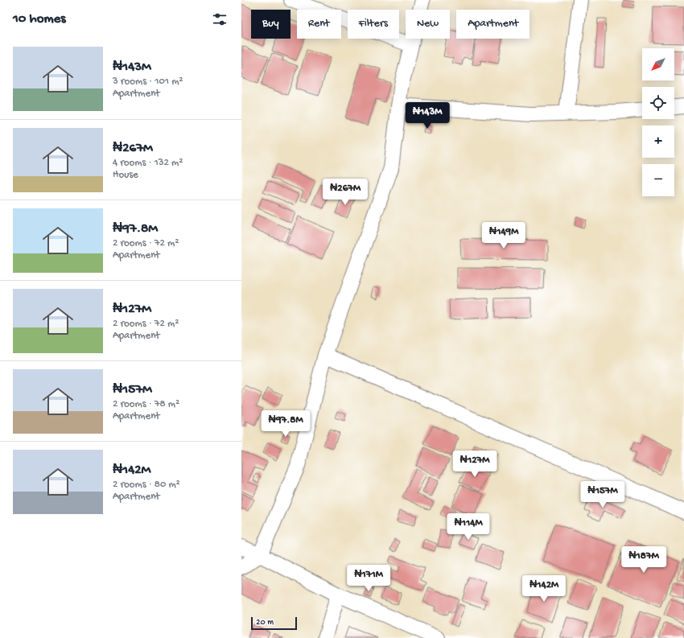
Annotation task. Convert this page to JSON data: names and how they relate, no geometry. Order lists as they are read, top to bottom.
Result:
{
  "scale_bar": "20 m",
  "north": "bottom left",
  "page": {
    "heading": "10 homes",
    "chip": [
      "Buy",
      "Rent",
      "Filters",
      "New",
      "Apartment"
    ],
    "list": [
      {
        "name": "₦143M",
        "note": "3 rooms · 101 m² · Apartment"
      },
      {
        "name": "₦267M",
        "note": "4 rooms · 132 m² · House"
      },
      {
        "name": "₦97.8M",
        "note": "2 rooms · 72 m² · Apartment"
      },
      {
        "name": "₦127M",
        "note": "2 rooms · 72 m² · Apartment"
      },
      {
        "name": "₦157M",
        "note": "2 rooms · 78 m² · Apartment"
      },
      {
        "name": "₦142M",
        "note": "2 rooms · 80 m² · Apartment"
      }
    ],
    "map_buttons": ["+", "−"],
    "price": [
      "₦143M",
      "₦267M",
      "₦149M",
      "₦97.8M",
      "₦127M",
      "₦157M",
      "₦114M",
      "₦187M",
      "₦171M",
      "₦142M"
    ],
    "scale": "20 m"
  }
}
